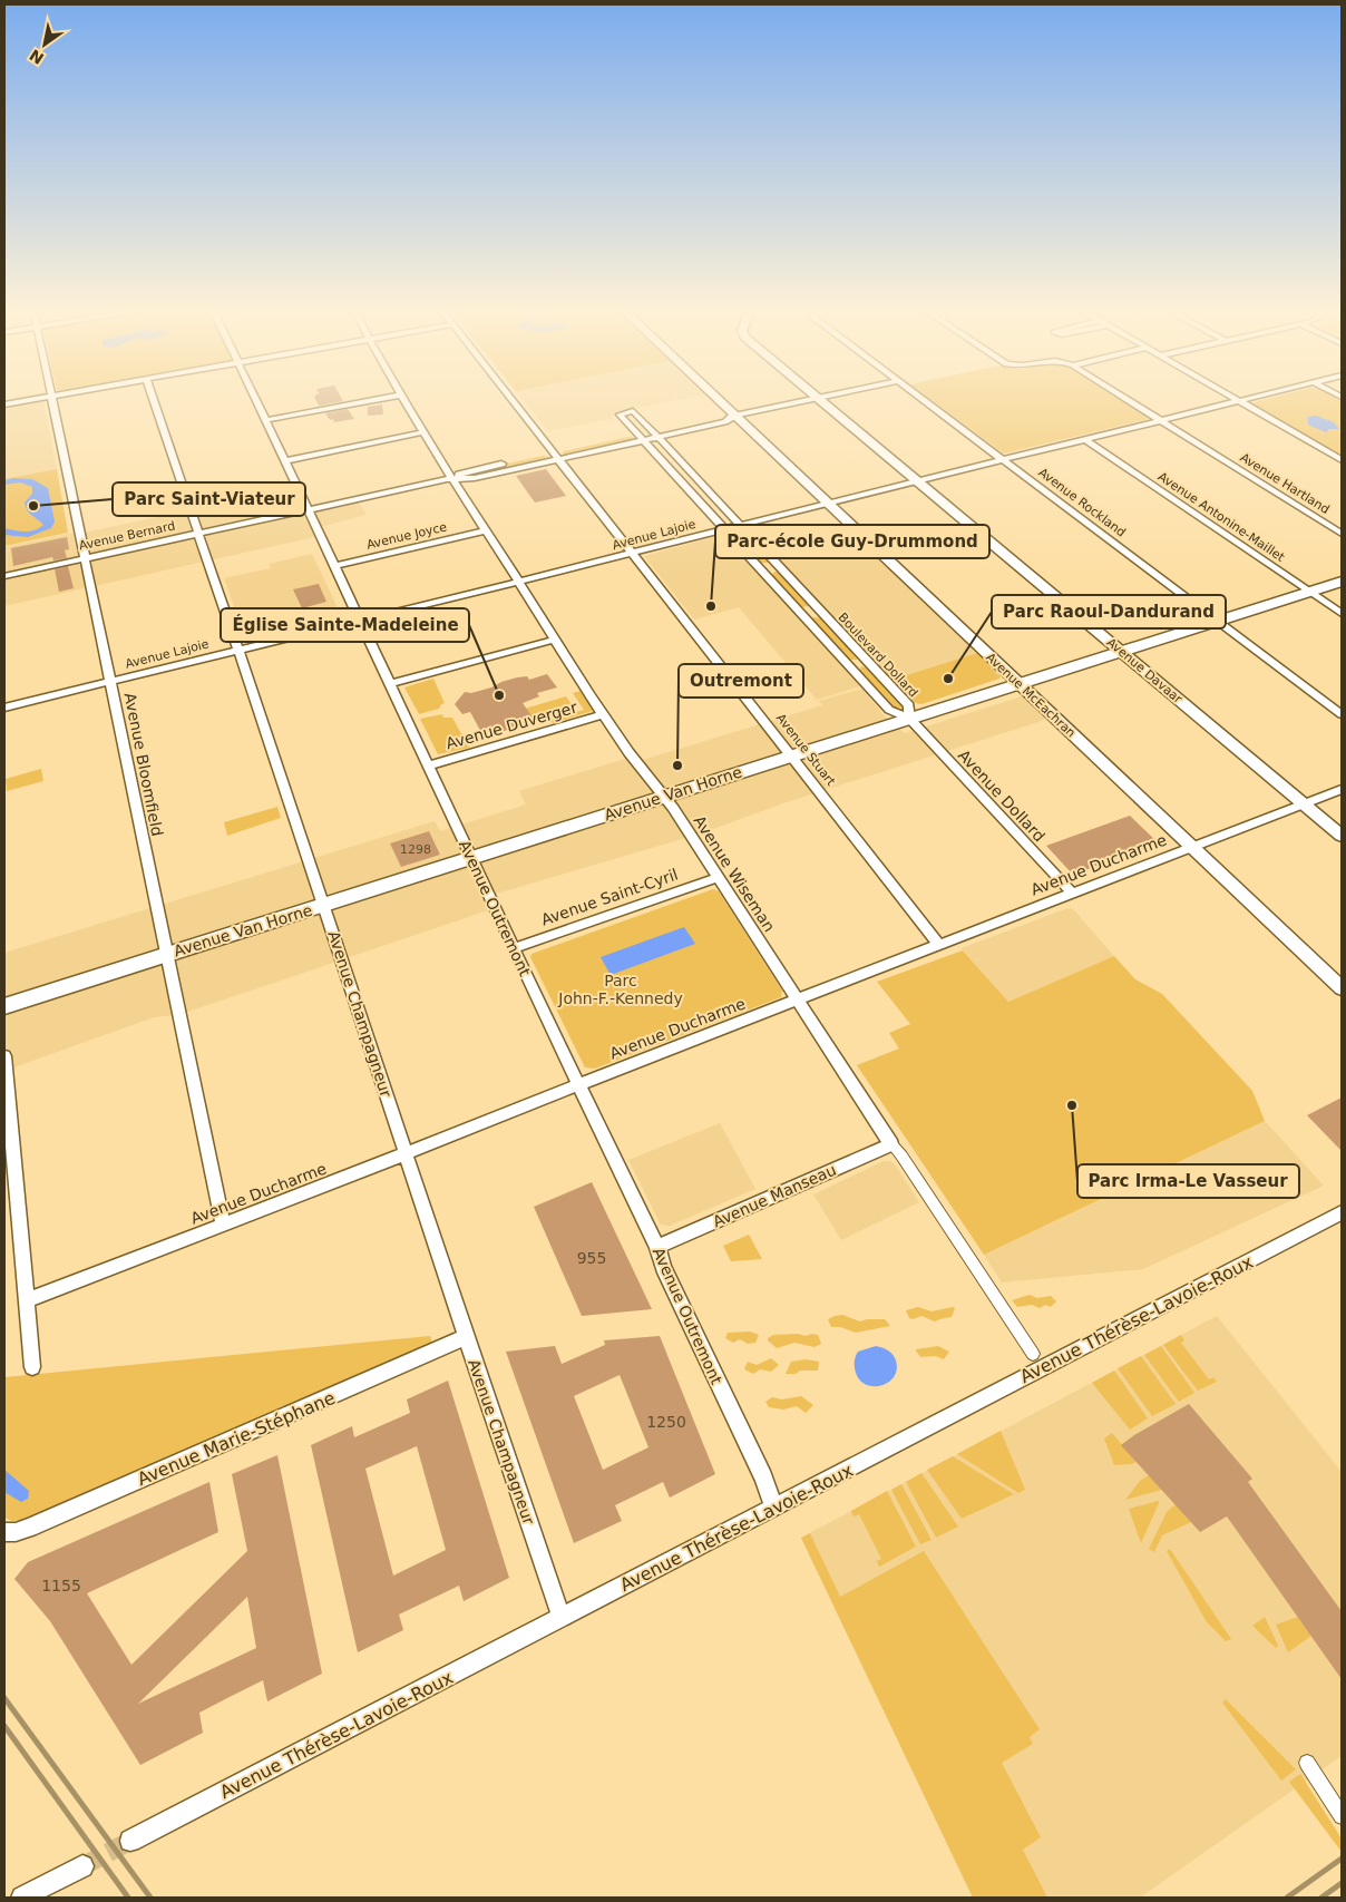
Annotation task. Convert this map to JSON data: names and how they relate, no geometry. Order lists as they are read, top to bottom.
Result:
{
  "streets": {
    "main road": ["Avenue Van Horne"],
    "street": [
      "Avenue Hartland",
      "Avenue Rockland",
      "Avenue Antonine-Maillet",
      "Avenue Lajoie",
      "Avenue Bernard",
      "Avenue Joyce",
      "Boulevard Dollard",
      "Avenue Davaar",
      "Avenue McEachran",
      "Avenue Duverger",
      "Avenue Stuart",
      "Avenue Bloomfield",
      "Avenue Dollard",
      "Avenue Ducharme",
      "Avenue Wiseman",
      "Avenue Saint-Cyril",
      "Avenue Outremont",
      "Avenue Champagneur",
      "Avenue Manseau",
      "Avenue Thérèse-Lavoie-Roux",
      "Avenue Marie-Stéphane"
    ]
  },
  "crossings": [
    ["Avenue Hartland", "Avenue Lajoie"],
    ["Avenue Rockland", "Avenue Lajoie"],
    ["Avenue Rockland", "Avenue Van Horne"],
    ["Avenue Antonine-Maillet", "Avenue Lajoie"],
    ["Avenue Antonine-Maillet", "Avenue Van Horne"],
    ["Avenue Lajoie", "Boulevard Dollard"],
    ["Avenue Lajoie", "Avenue Davaar"],
    ["Avenue Lajoie", "Avenue McEachran"],
    ["Avenue Lajoie", "Avenue Stuart"],
    ["Avenue Lajoie", "Avenue Bloomfield"],
    ["Avenue Lajoie", "Avenue Wiseman"],
    ["Avenue Lajoie", "Avenue Outremont"],
    ["Avenue Lajoie", "Avenue Champagneur"],
    ["Avenue Bernard", "Boulevard Dollard"],
    ["Avenue Bernard", "Avenue McEachran"],
    ["Avenue Bernard", "Avenue Stuart"],
    ["Avenue Bernard", "Avenue Bloomfield"],
    ["Avenue Bernard", "Avenue Wiseman"],
    ["Avenue Bernard", "Avenue Outremont"],
    ["Avenue Bernard", "Avenue Champagneur"],
    ["Avenue Joyce", "Avenue Wiseman"],
    ["Avenue Joyce", "Avenue Outremont"],
    ["Boulevard Dollard", "Avenue Van Horne"],
    ["Boulevard Dollard", "Avenue Dollard"],
    ["Avenue Davaar", "Avenue Van Horne"],
    ["Avenue Davaar", "Avenue Ducharme"],
    ["Avenue McEachran", "Avenue Van Horne"],
    ["Avenue McEachran", "Avenue Ducharme"],
    ["Avenue Duverger", "Avenue Wiseman"],
    ["Avenue Duverger", "Avenue Outremont"],
    ["Avenue Stuart", "Avenue Van Horne"],
    ["Avenue Stuart", "Avenue Ducharme"],
    ["Avenue Bloomfield", "Avenue Van Horne"],
    ["Avenue Bloomfield", "Avenue Ducharme"],
    ["Avenue Van Horne", "Avenue Dollard"],
    ["Avenue Van Horne", "Avenue Wiseman"],
    ["Avenue Van Horne", "Avenue Outremont"],
    ["Avenue Van Horne", "Avenue Champagneur"],
    ["Avenue Dollard", "Avenue Ducharme"],
    ["Avenue Ducharme", "Avenue Wiseman"],
    ["Avenue Ducharme", "Avenue Outremont"],
    ["Avenue Ducharme", "Avenue Champagneur"],
    ["Avenue Wiseman", "Avenue Saint-Cyril"],
    ["Avenue Wiseman", "Avenue Manseau"],
    ["Avenue Saint-Cyril", "Avenue Outremont"],
    ["Avenue Outremont", "Avenue Manseau"],
    ["Avenue Outremont", "Avenue Thérèse-Lavoie-Roux"],
    ["Avenue Champagneur", "Avenue Thérèse-Lavoie-Roux"],
    ["Avenue Champagneur", "Avenue Marie-Stéphane"]
  ],
  "parks": ["Parc John-F.-Kennedy"],
  "places": [
    "Parc Saint-Viateur",
    "Parc-école Guy-Drummond",
    "Parc Raoul-Dandurand",
    "Église Sainte-Madeleine",
    "Outremont",
    "Parc Irma-Le Vasseur"
  ],
  "house_numbers": [
    "1298",
    "955",
    "1250",
    "1155"
  ],
  "north": "bottom left"
}
